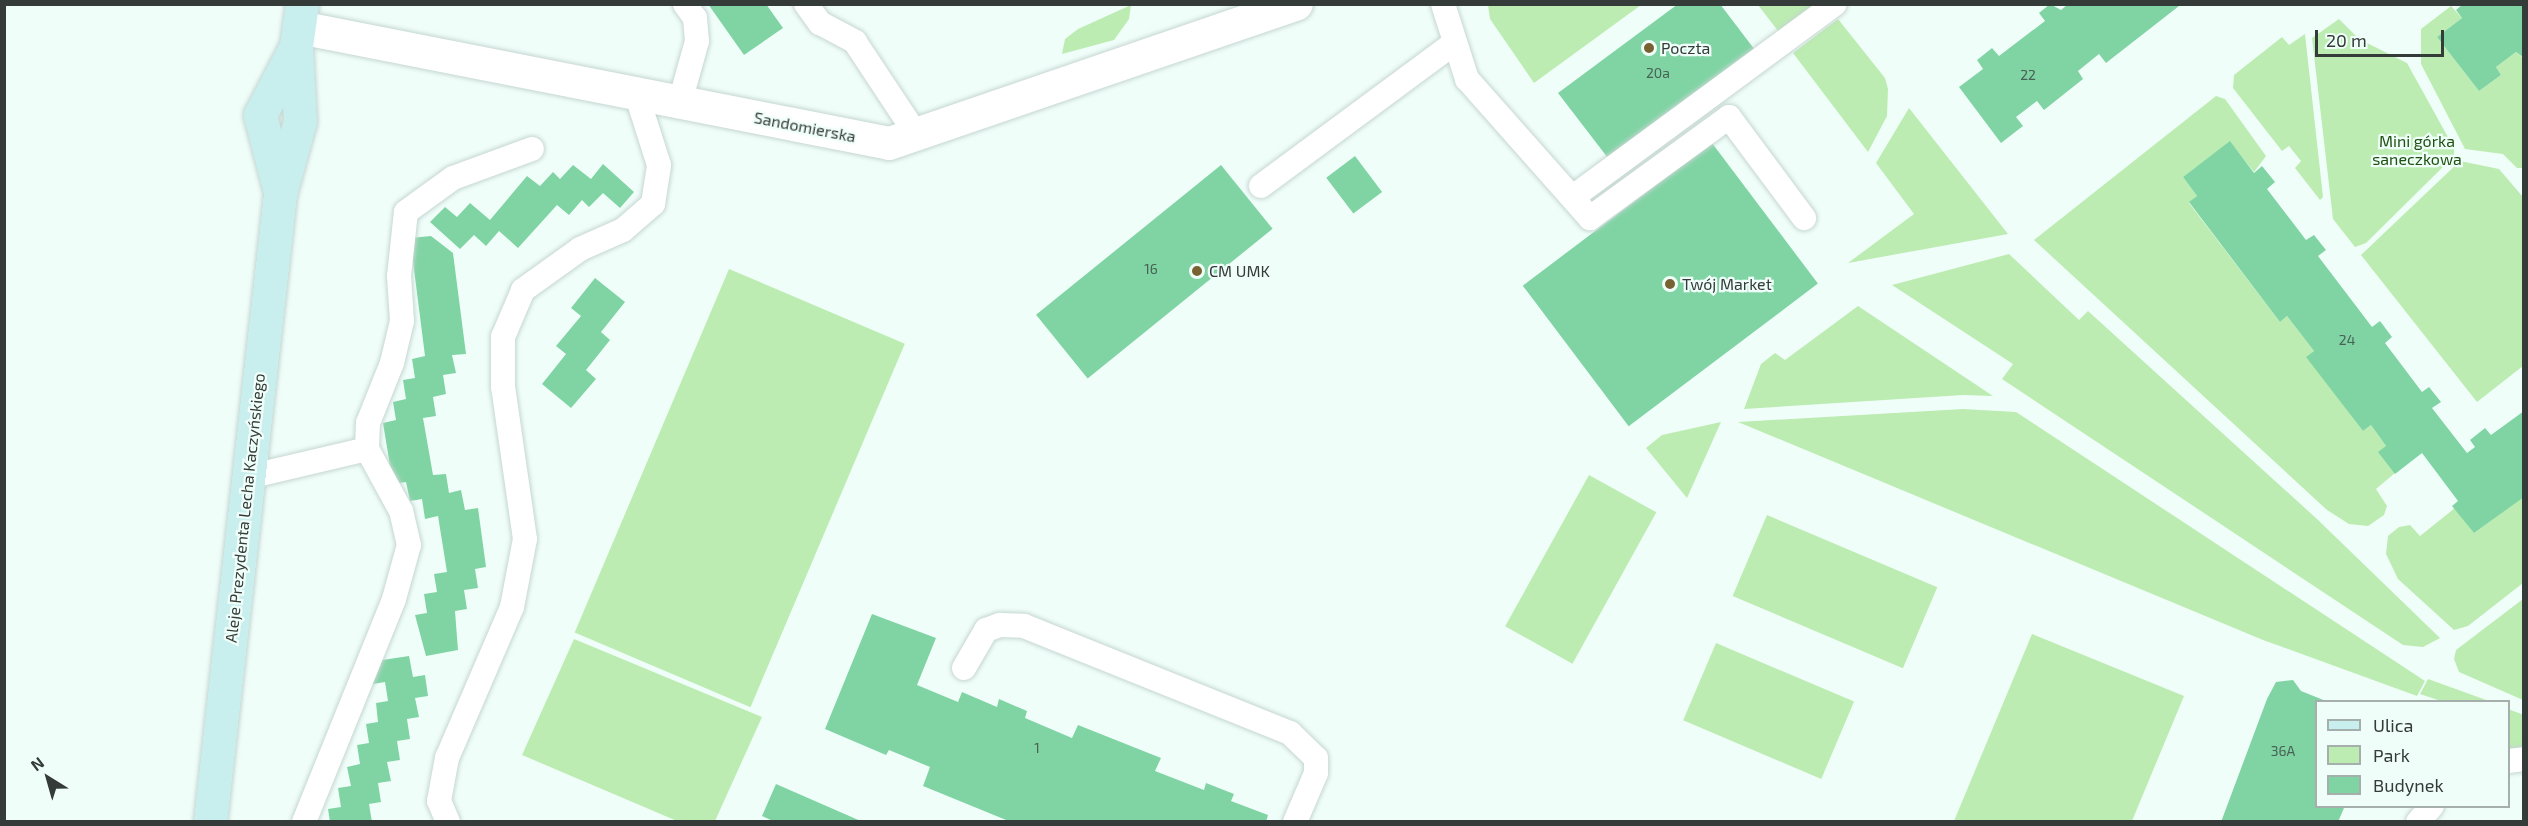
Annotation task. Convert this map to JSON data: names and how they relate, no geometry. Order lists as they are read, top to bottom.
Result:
{
  "streets": {
    "street": ["Sandomierska", "Aleje Prezydenta Lecha Kaczyńskiego"]
  },
  "crossings": [
    ["Sandomierska", "Aleje Prezydenta Lecha Kaczyńskiego"]
  ],
  "parks": ["Mini górka saneczkowa"],
  "places": ["Poczta", "CM UMK", "Twój Market"],
  "house_numbers": [
    "20a",
    "22",
    "16",
    "24",
    "1",
    "36A"
  ],
  "legend": ["Ulica", "Park", "Budynek"],
  "scale_bar": "20 m",
  "north": "top left"
}
